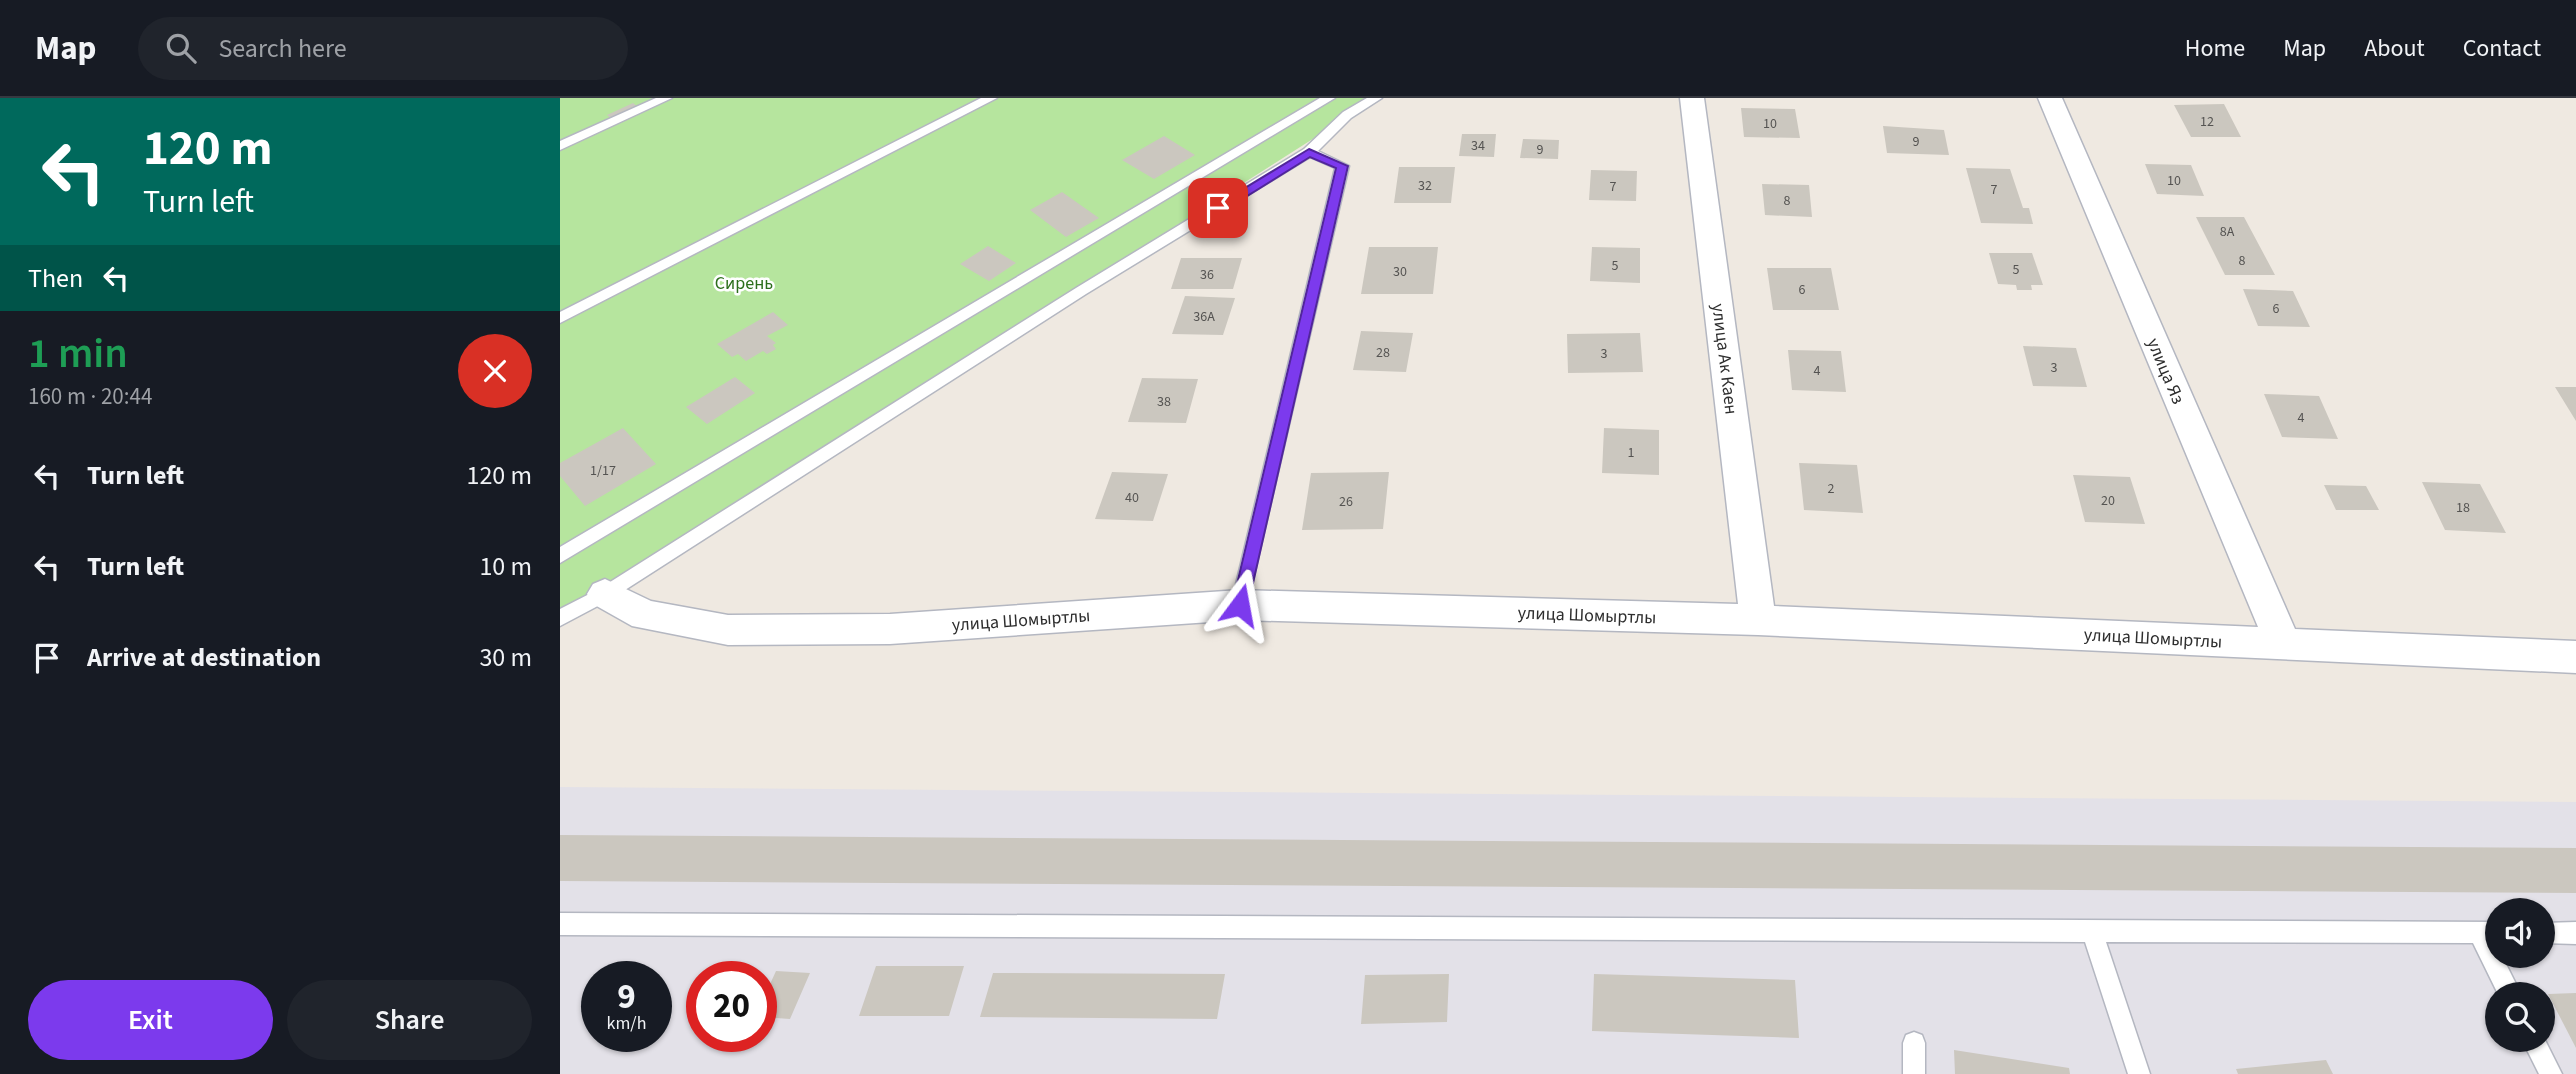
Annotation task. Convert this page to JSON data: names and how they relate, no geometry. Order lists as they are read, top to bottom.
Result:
{
  "streets": {
    "street": ["улица Ак Каен", "улица Яз", "улица Шомыртлы"]
  },
  "crossings": [
    ["улица Ак Каен", "улица Шомыртлы"],
    ["улица Яз", "улица Шомыртлы"]
  ],
  "parks": ["Сирень"],
  "house_numbers": [
    "12",
    "10",
    "9",
    "34",
    "9",
    "10",
    "32",
    "7",
    "7",
    "8",
    "8А",
    "8",
    "5",
    "5",
    "30",
    "36",
    "6",
    "6",
    "36А",
    "28",
    "3",
    "3",
    "4",
    "38",
    "4",
    "1",
    "1/17",
    "2",
    "40",
    "20",
    "26",
    "18"
  ],
  "page": {
    "header": "Map",
    "search": "Search here",
    "nav": [
      "Home",
      "Map",
      "About",
      "Contact"
    ],
    "turn": ["120 m", "Turn left"],
    "then": "Then",
    "heading": ["1 min", "160 m · 20:44"],
    "list": [
      {
        "name": "Turn left",
        "value": "120 m"
      },
      {
        "name": "Turn left",
        "value": "10 m"
      },
      {
        "name": "Arrive at destination",
        "value": "30 m"
      }
    ],
    "speed": "9 km/h",
    "limit": "20",
    "buttons": ["Exit", "Share"]
  }
}
